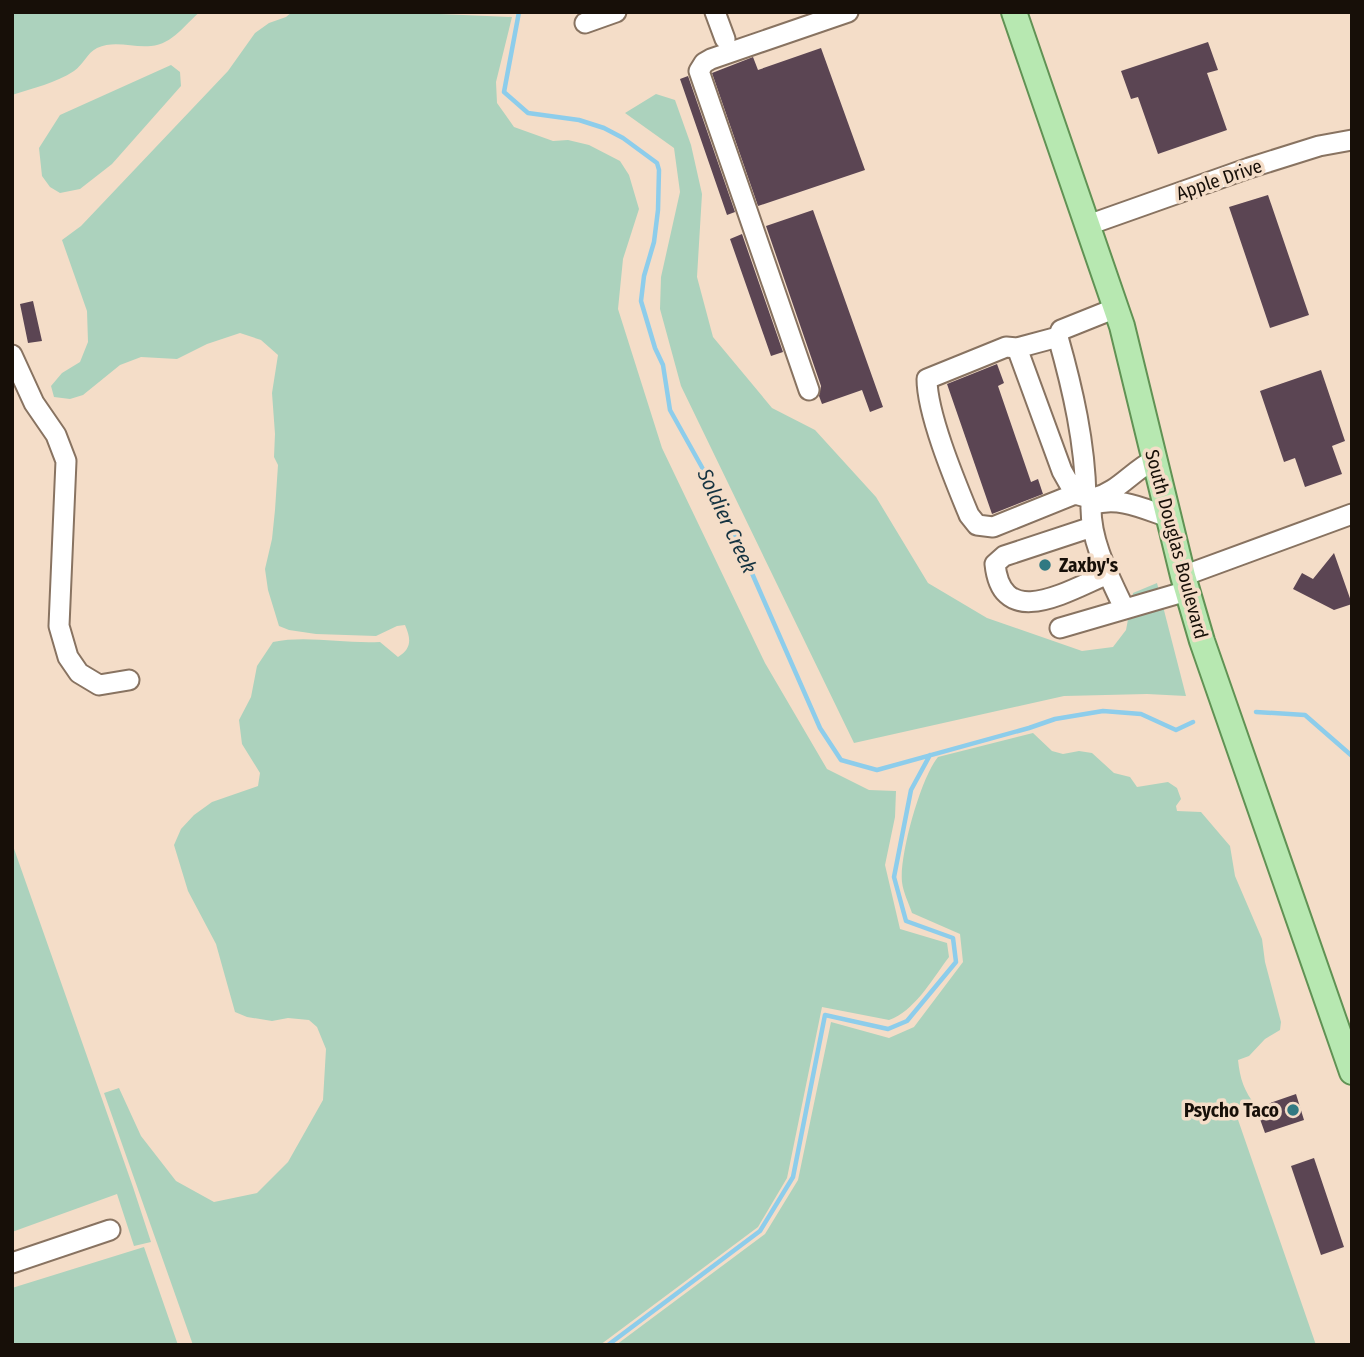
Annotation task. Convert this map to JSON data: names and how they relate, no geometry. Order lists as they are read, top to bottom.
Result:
{
  "streets": {
    "main road": ["South Douglas Boulevard"],
    "street": ["Apple Drive"]
  },
  "crossings": [
    ["Apple Drive", "South Douglas Boulevard"]
  ],
  "water": ["Soldier Creek"],
  "places": ["Zaxby's", "Psycho Taco"]
}
